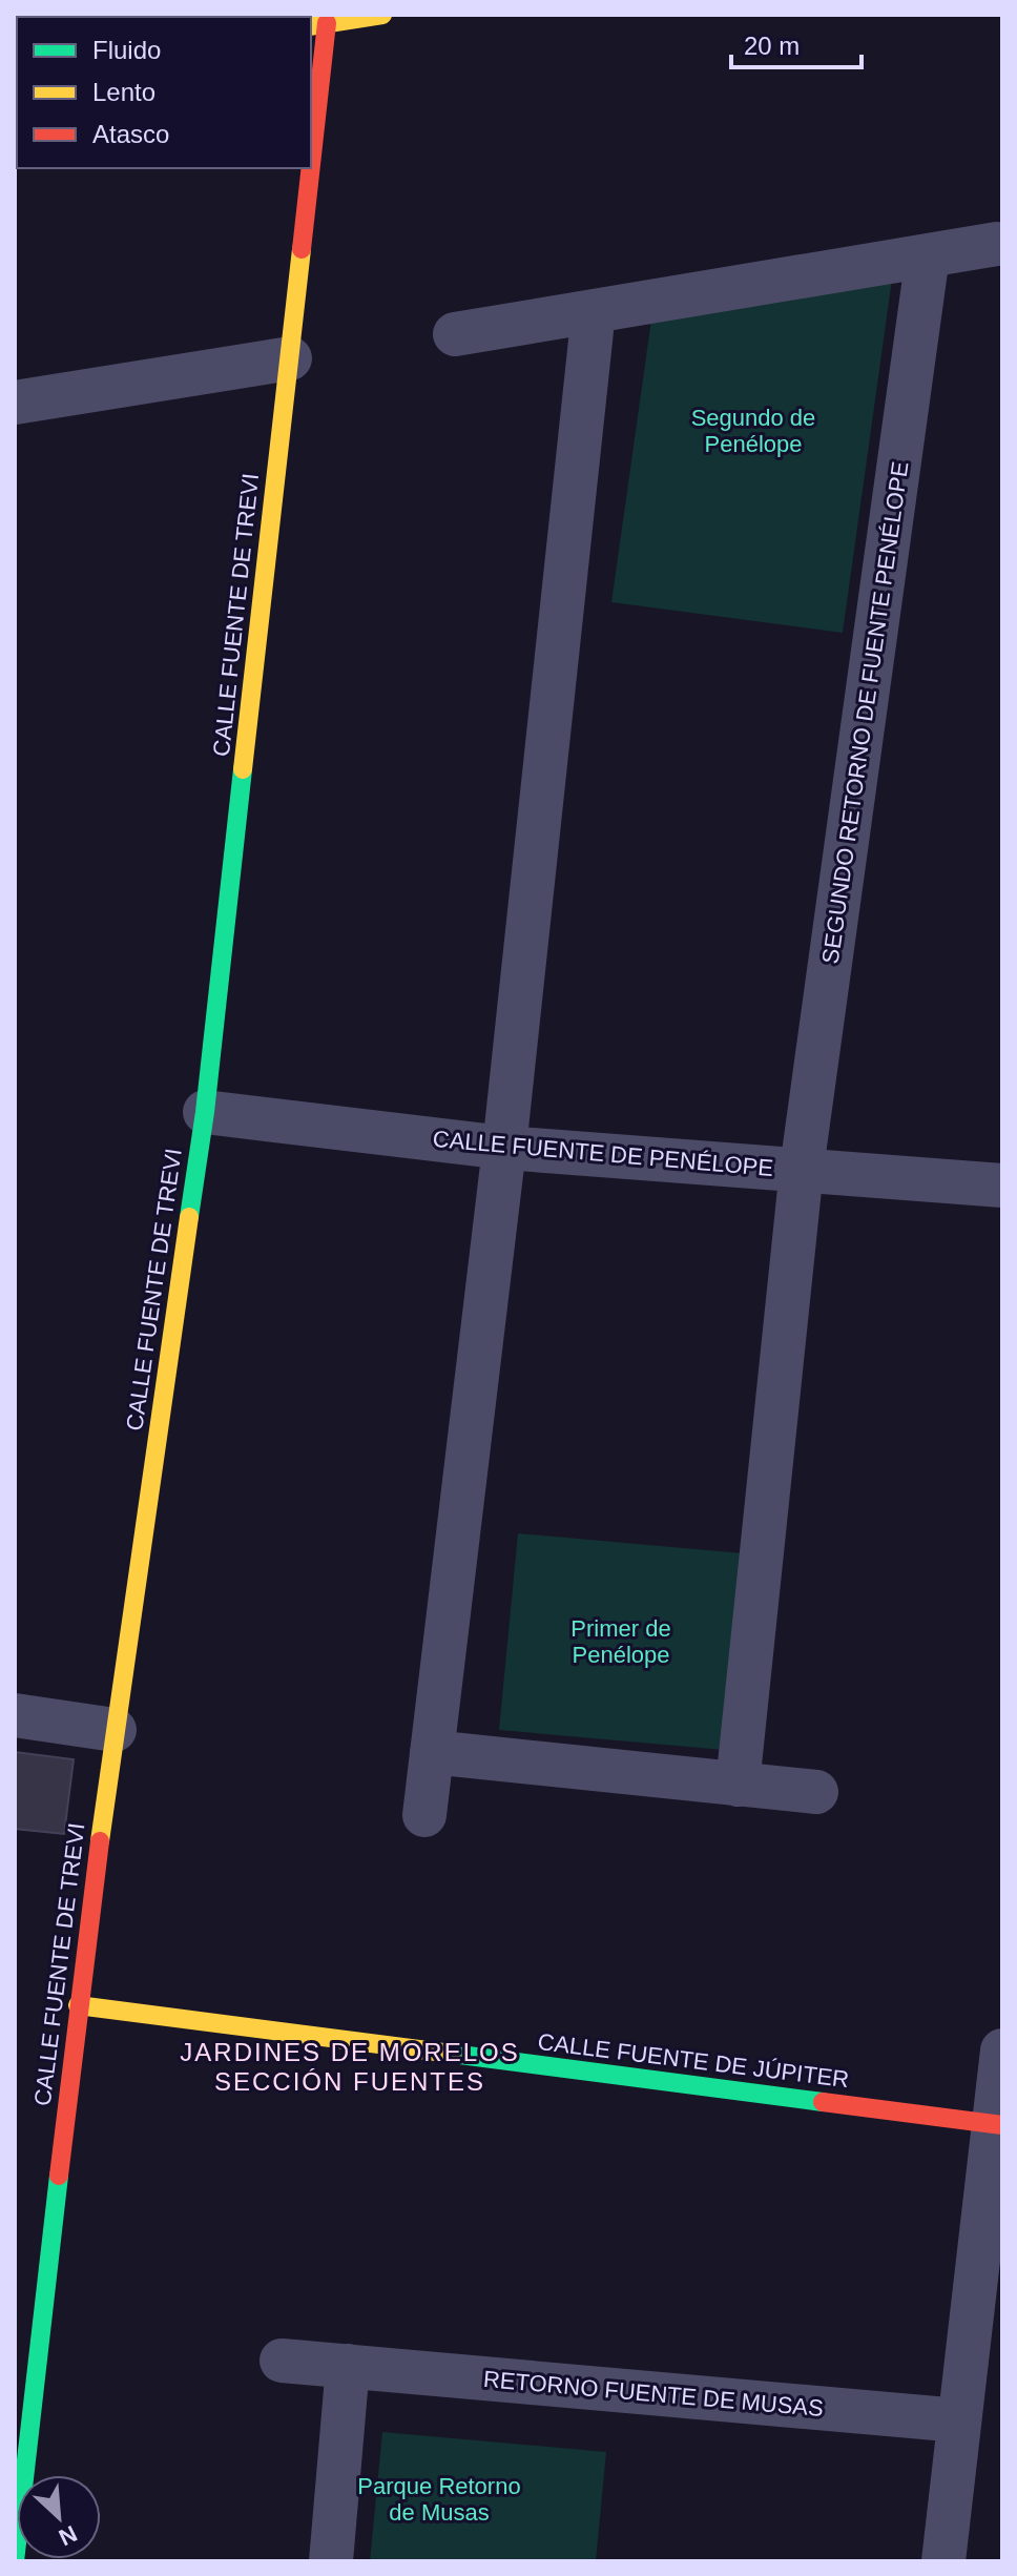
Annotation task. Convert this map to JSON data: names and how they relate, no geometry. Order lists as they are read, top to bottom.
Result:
{
  "streets": {
    "street": [
      "CALLE FUENTE DE TREVI",
      "SEGUNDO RETORNO DE FUENTE PENÉLOPE",
      "CALLE FUENTE DE PENÉLOPE",
      "CALLE FUENTE DE JÚPITER",
      "RETORNO FUENTE DE MUSAS"
    ]
  },
  "crossings": [
    ["CALLE FUENTE DE TREVI", "CALLE FUENTE DE PENÉLOPE"],
    ["CALLE FUENTE DE TREVI", "CALLE FUENTE DE JÚPITER"],
    ["SEGUNDO RETORNO DE FUENTE PENÉLOPE", "CALLE FUENTE DE PENÉLOPE"]
  ],
  "districts": ["JARDINES DE MORELOS SECCIÓN FUENTES"],
  "parks": ["Segundo de Penélope", "Primer de Penélope", "Parque Retorno de Musas"],
  "legend": ["Fluido", "Lento", "Atasco"],
  "scale_bar": "20 m",
  "north": "bottom right"
}
